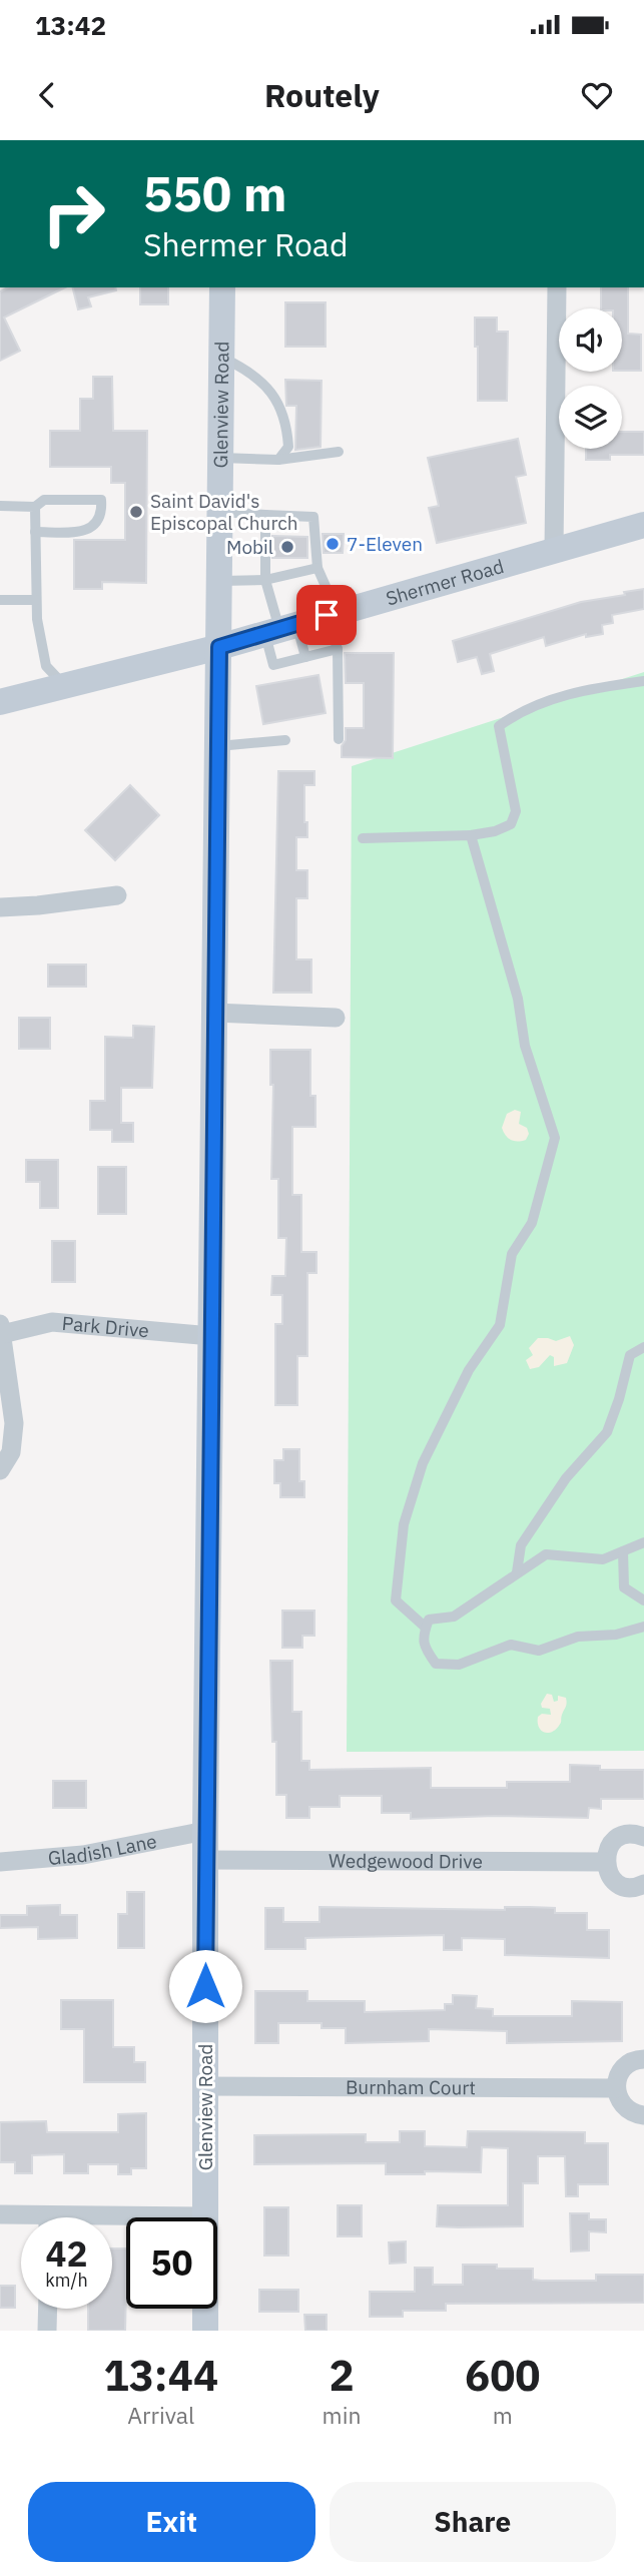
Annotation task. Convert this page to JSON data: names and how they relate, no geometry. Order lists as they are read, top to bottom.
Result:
{
  "streets": {
    "main road": ["Glenview Road", "Shermer Road"],
    "street": [
      "Park Drive",
      "Gladish Lane",
      "Wedgewood Drive",
      "Burnham Court"
    ]
  },
  "crossings": [
    ["Glenview Road", "Shermer Road"],
    ["Glenview Road", "Park Drive"],
    ["Glenview Road", "Gladish Lane"],
    ["Glenview Road", "Wedgewood Drive"],
    ["Glenview Road", "Burnham Court"]
  ],
  "places": ["Saint David's Episcopal Church", "7-Eleven", "Mobil"],
  "page": {
    "status": "13:42",
    "header": "Routely",
    "turn": ["550 m", "Shermer Road"],
    "speed": "42 km/h",
    "limit": "50",
    "eta": [
      "13:44",
      "Arrival",
      "2",
      "min",
      "600",
      "m"
    ],
    "buttons": ["Exit", "Share"]
  }
}
